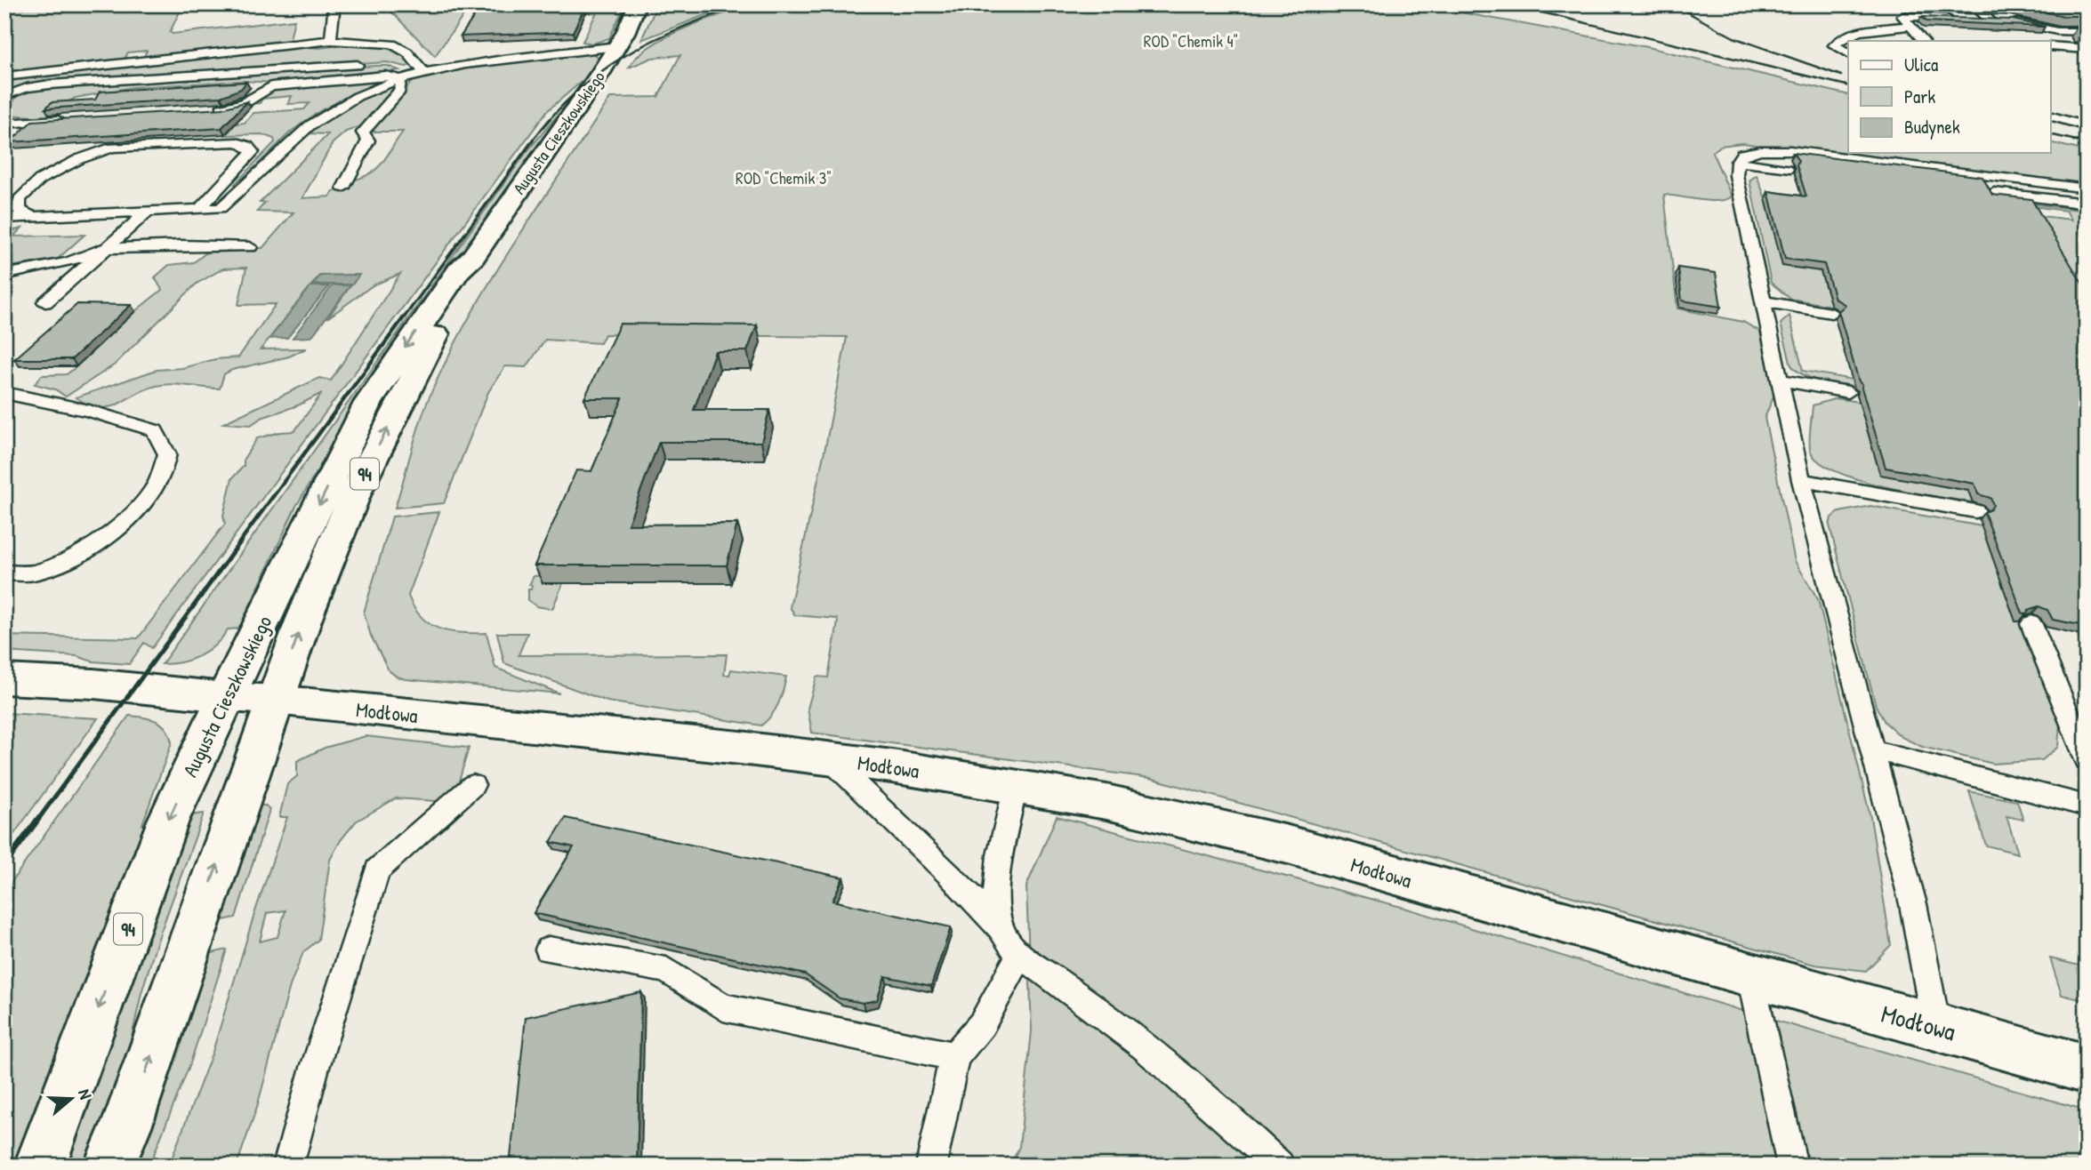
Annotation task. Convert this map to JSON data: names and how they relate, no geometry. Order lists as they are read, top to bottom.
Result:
{
  "streets": {
    "main road": ["Augusta Cieszkowskiego", "94", "Modłowa"]
  },
  "crossings": [
    ["Augusta Cieszkowskiego", "Modłowa"]
  ],
  "parks": ["ROD \"Chemik 4\"", "ROD \"Chemik 3\""],
  "legend": ["Ulica", "Park", "Budynek"],
  "north": "right"
}
